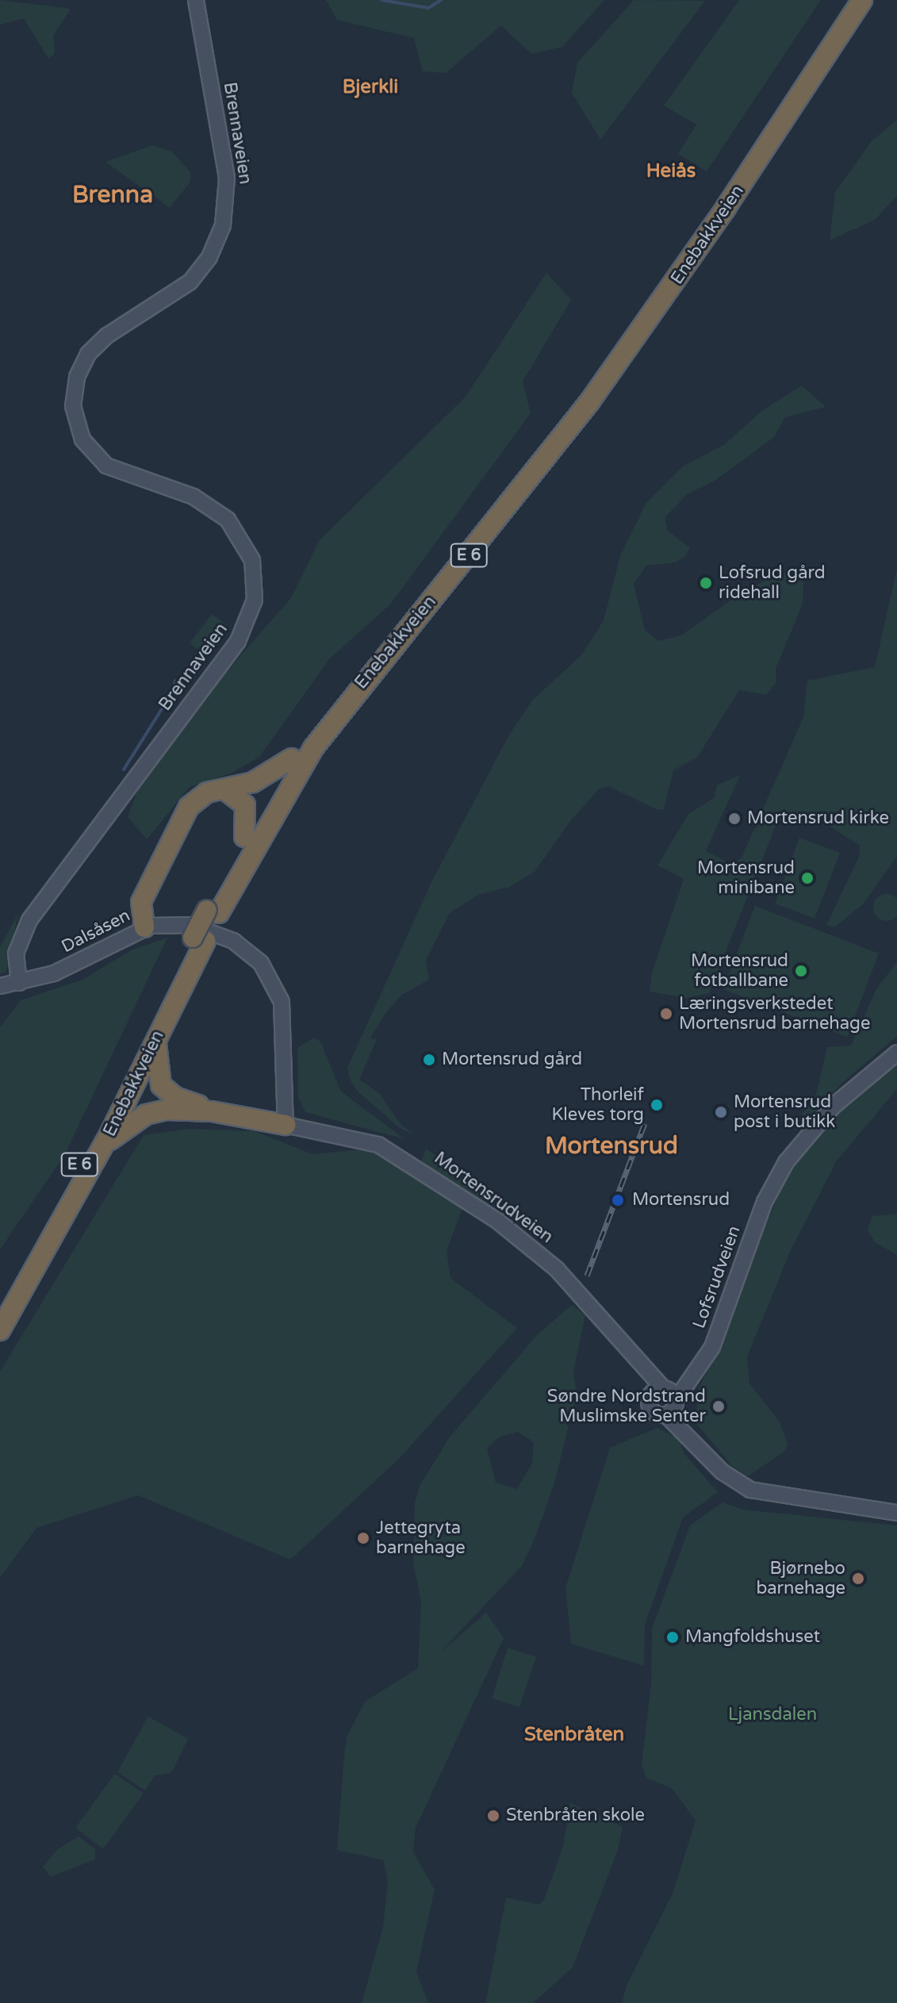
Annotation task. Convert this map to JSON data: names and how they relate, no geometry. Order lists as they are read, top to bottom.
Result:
{
  "streets": {
    "highway": ["Enebakkveien", "E 6"],
    "street": [
      "Brennaveien",
      "Dalsåsen",
      "Mortensrudveien",
      "Lofsrudveien"
    ]
  },
  "crossings": [
    ["Brennaveien", "Dalsåsen"],
    ["Enebakkveien", "E 6"],
    ["E 6", "Dalsåsen"],
    ["E 6", "Mortensrudveien"],
    ["Dalsåsen", "Mortensrudveien"],
    ["Mortensrudveien", "Lofsrudveien"]
  ],
  "districts": [
    "Bjerkli",
    "Heiås",
    "Brenna",
    "Mortensrud",
    "Stenbråten"
  ],
  "parks": ["Ljansdalen"],
  "places": [
    "Lofsrud gård ridehall",
    "Mortensrud kirke",
    "Mortensrud minibane",
    "Mortensrud fotballbane",
    "Læringsverkstedet Mortensrud barnehage",
    "Mortensrud gård",
    "Thorleif Kleves torg",
    "Mortensrud post i butikk",
    "Mortensrud",
    "Søndre Nordstrand Muslimske Senter",
    "Jettegryta barnehage",
    "Bjørnebo barnehage",
    "Mangfoldshuset",
    "Stenbråten skole"
  ]
}
